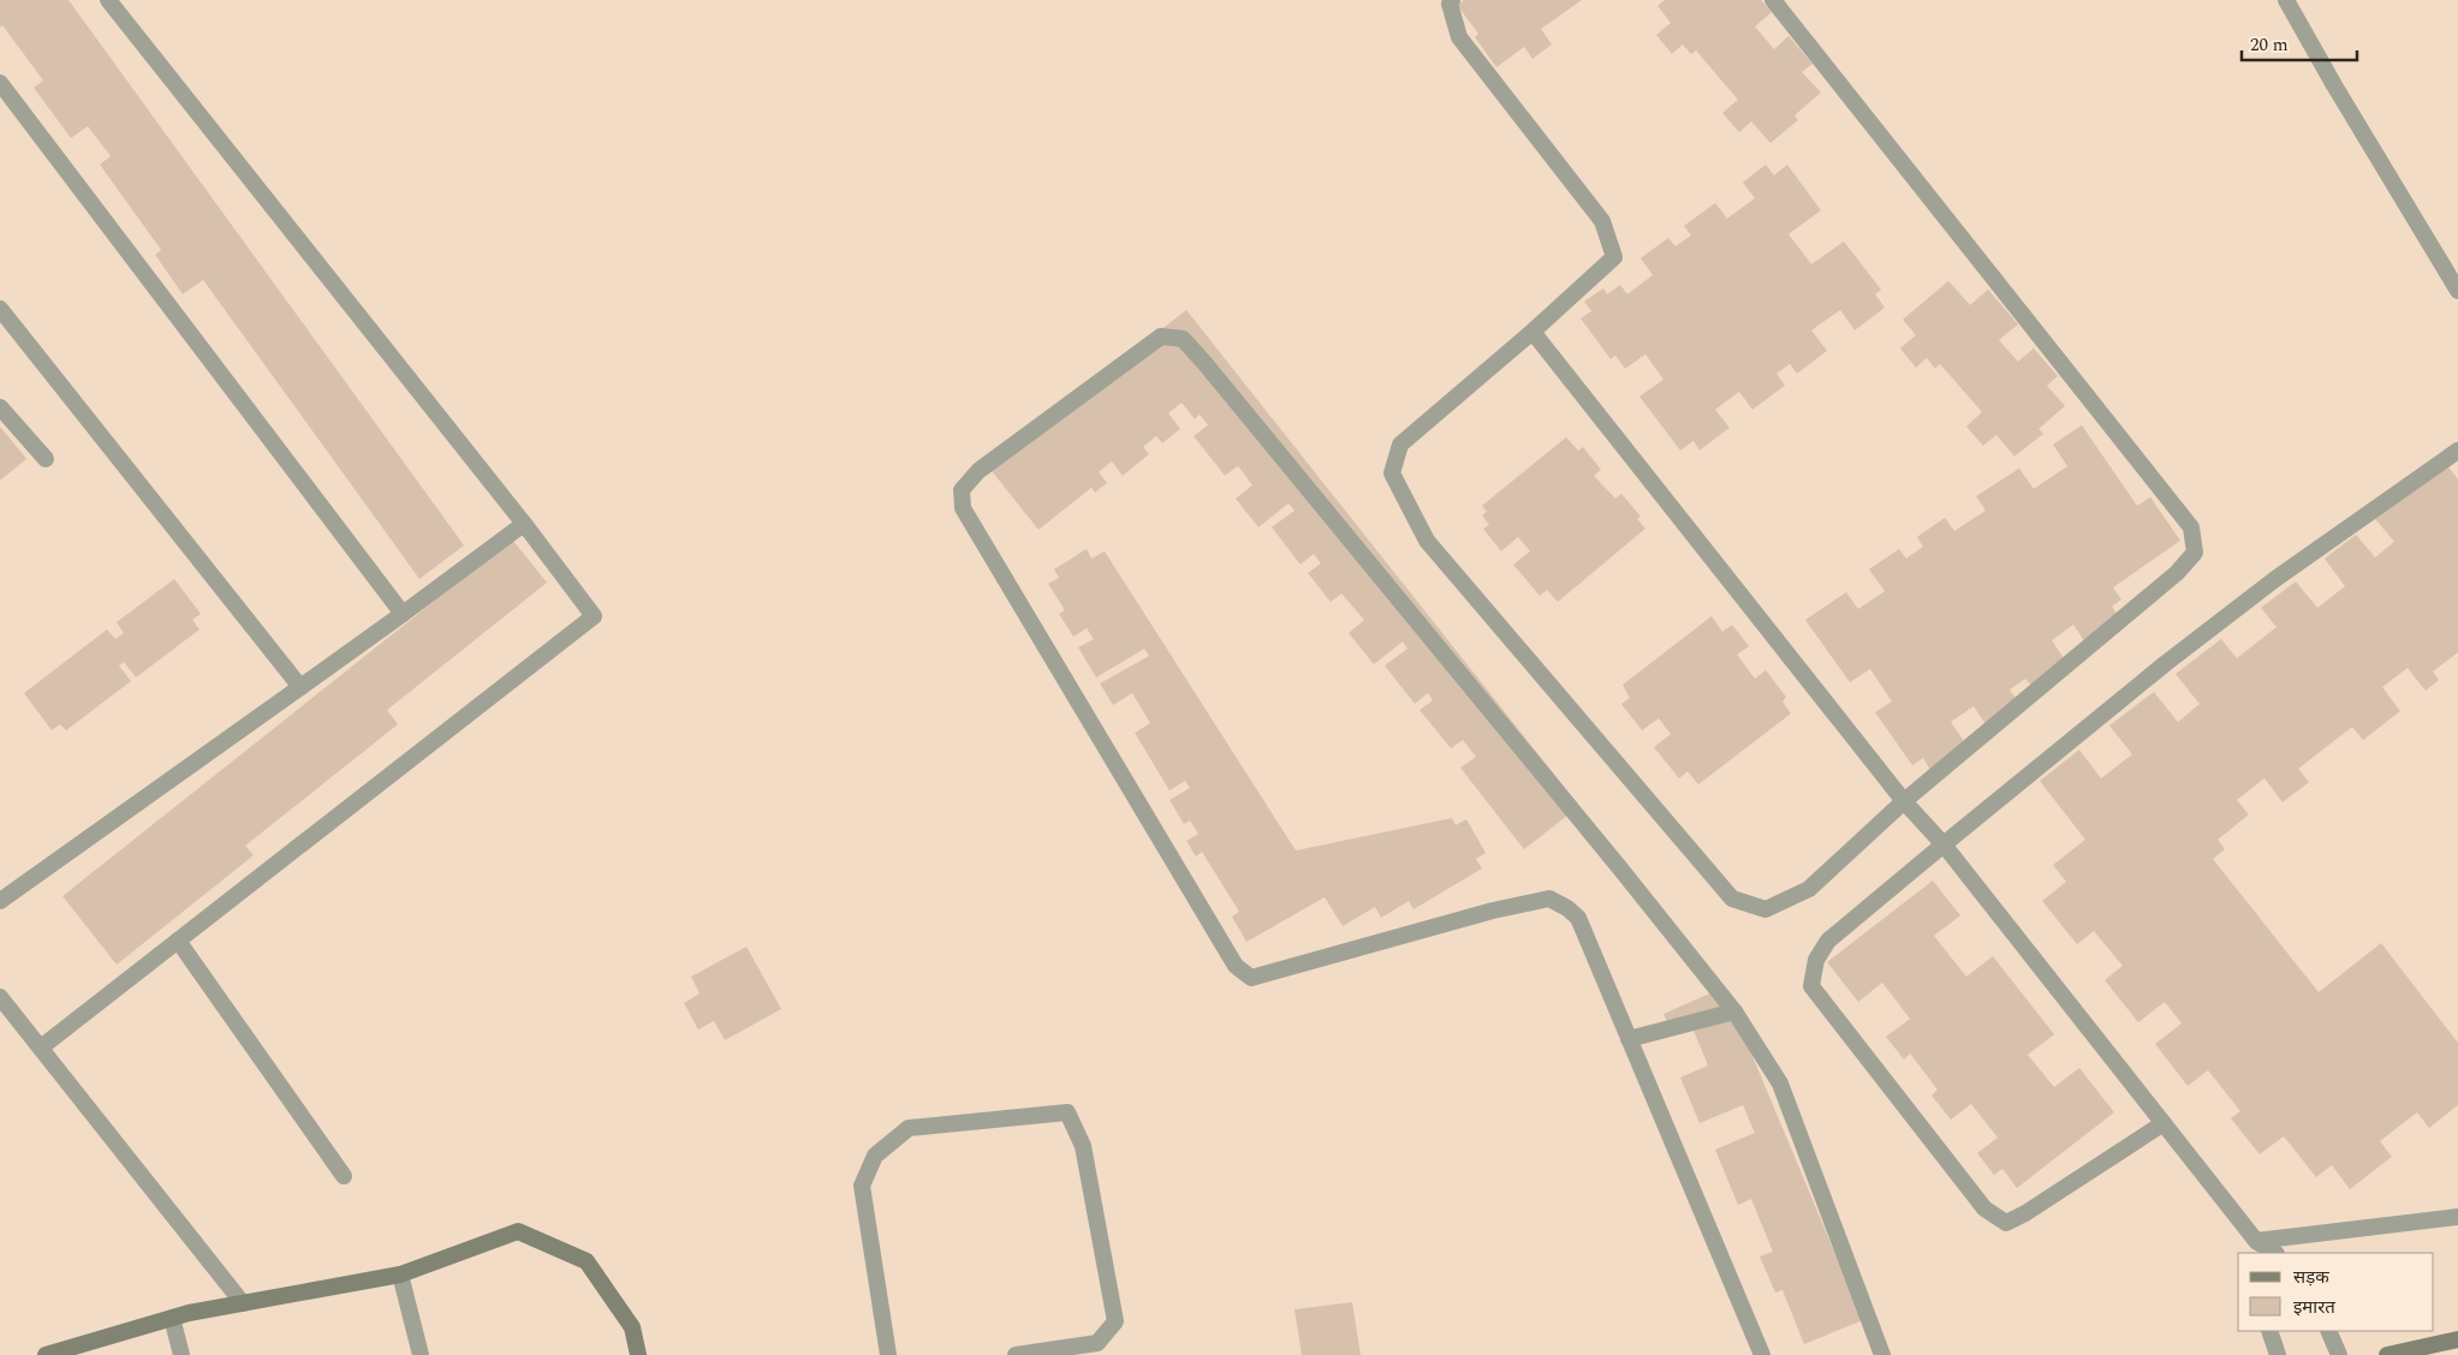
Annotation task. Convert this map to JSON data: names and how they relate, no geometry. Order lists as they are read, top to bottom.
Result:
{
  "legend": ["सड़क", "इमारत"],
  "scale_bar": "20 m"
}
